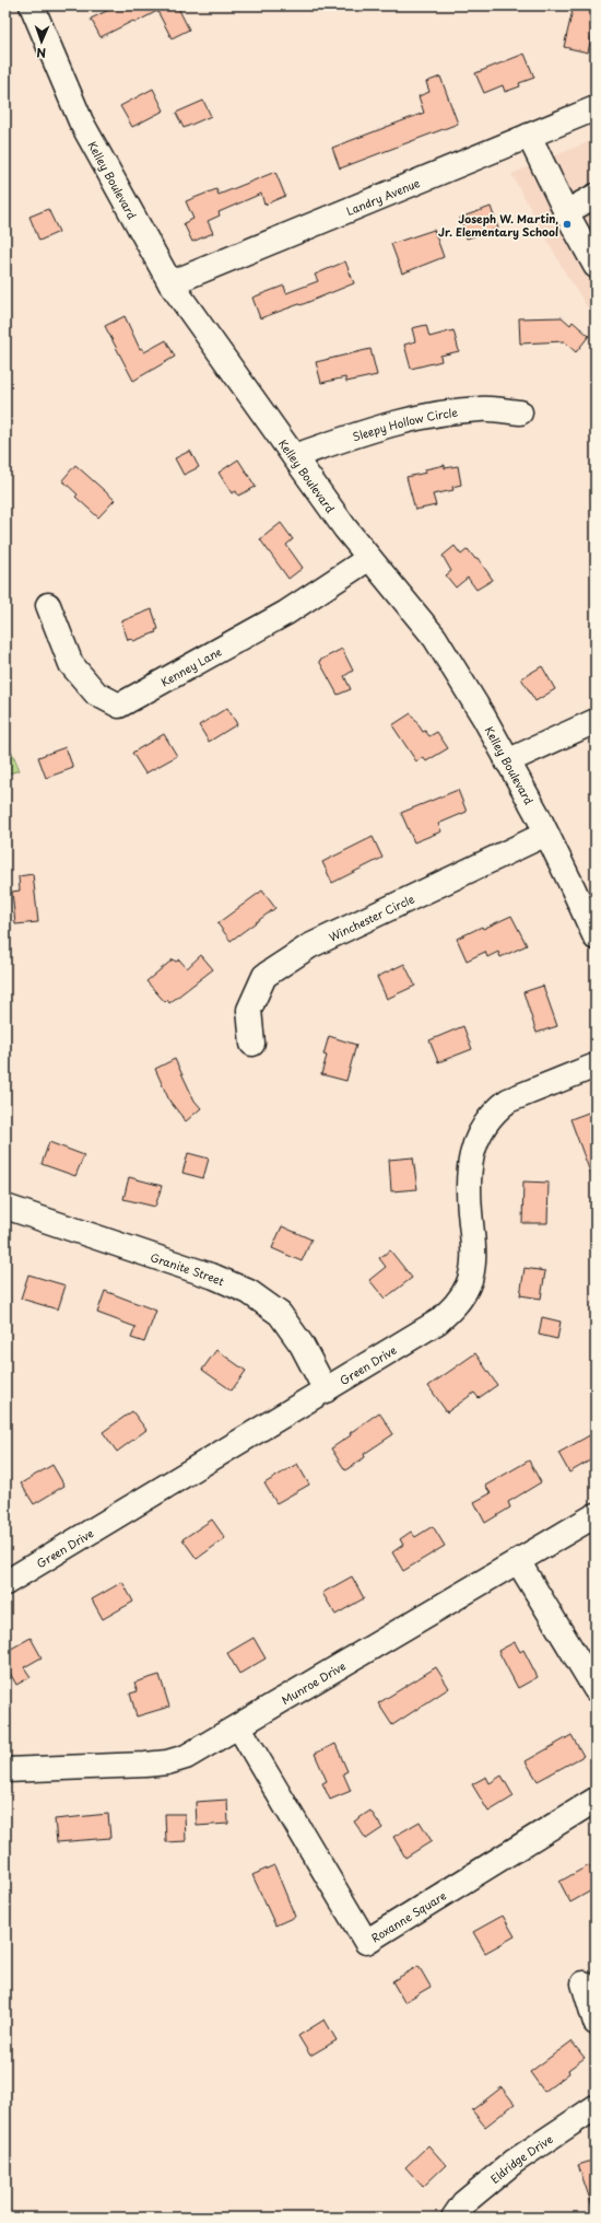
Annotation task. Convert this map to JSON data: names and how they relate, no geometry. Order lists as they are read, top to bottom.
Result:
{
  "streets": {
    "street": [
      "Kelley Boulevard",
      "Landry Avenue",
      "Sleepy Hollow Circle",
      "Kenney Lane",
      "Winchester Circle",
      "Granite Street",
      "Green Drive",
      "Munroe Drive",
      "Roxanne Square",
      "Eldridge Drive"
    ]
  },
  "crossings": [
    ["Kelley Boulevard", "Landry Avenue"],
    ["Kelley Boulevard", "Sleepy Hollow Circle"],
    ["Kelley Boulevard", "Kenney Lane"],
    ["Kelley Boulevard", "Winchester Circle"],
    ["Granite Street", "Green Drive"],
    ["Munroe Drive", "Roxanne Square"]
  ],
  "places": ["Joseph W. Martin, Jr. Elementary School"],
  "north": "bottom"
}
